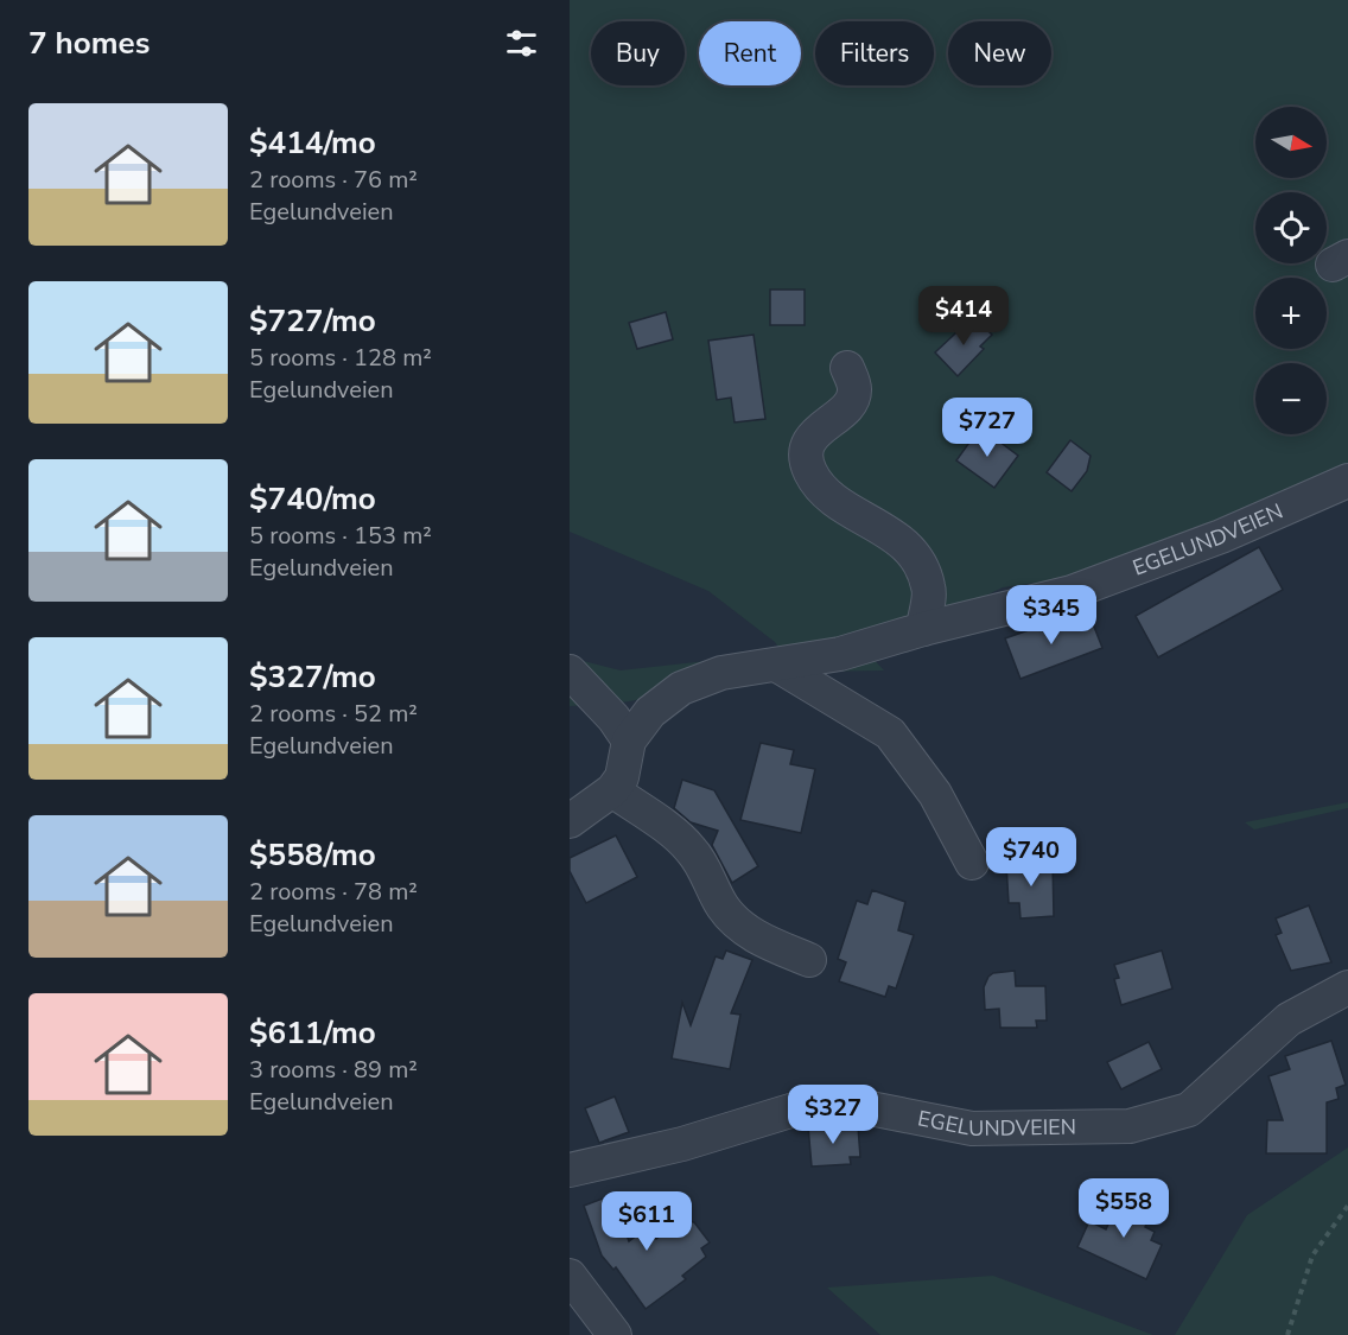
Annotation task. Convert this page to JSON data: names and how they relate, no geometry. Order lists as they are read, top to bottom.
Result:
{
  "streets": {
    "street": ["EGELUNDVEIEN"]
  },
  "north": "right",
  "page": {
    "heading": "7 homes",
    "chip": [
      "Buy",
      "Rent",
      "Filters",
      "New"
    ],
    "list": [
      {
        "name": "$414/mo",
        "note": "2 rooms · 76 m² · Egelundveien"
      },
      {
        "name": "$727/mo",
        "note": "5 rooms · 128 m² · Egelundveien"
      },
      {
        "name": "$740/mo",
        "note": "5 rooms · 153 m² · Egelundveien"
      },
      {
        "name": "$327/mo",
        "note": "2 rooms · 52 m² · Egelundveien"
      },
      {
        "name": "$558/mo",
        "note": "2 rooms · 78 m² · Egelundveien"
      },
      {
        "name": "$611/mo",
        "note": "3 rooms · 89 m² · Egelundveien"
      }
    ],
    "map_buttons": ["+", "−"],
    "price": [
      "$414",
      "$727",
      "$345",
      "$740",
      "$327",
      "$558",
      "$611"
    ]
  }
}
